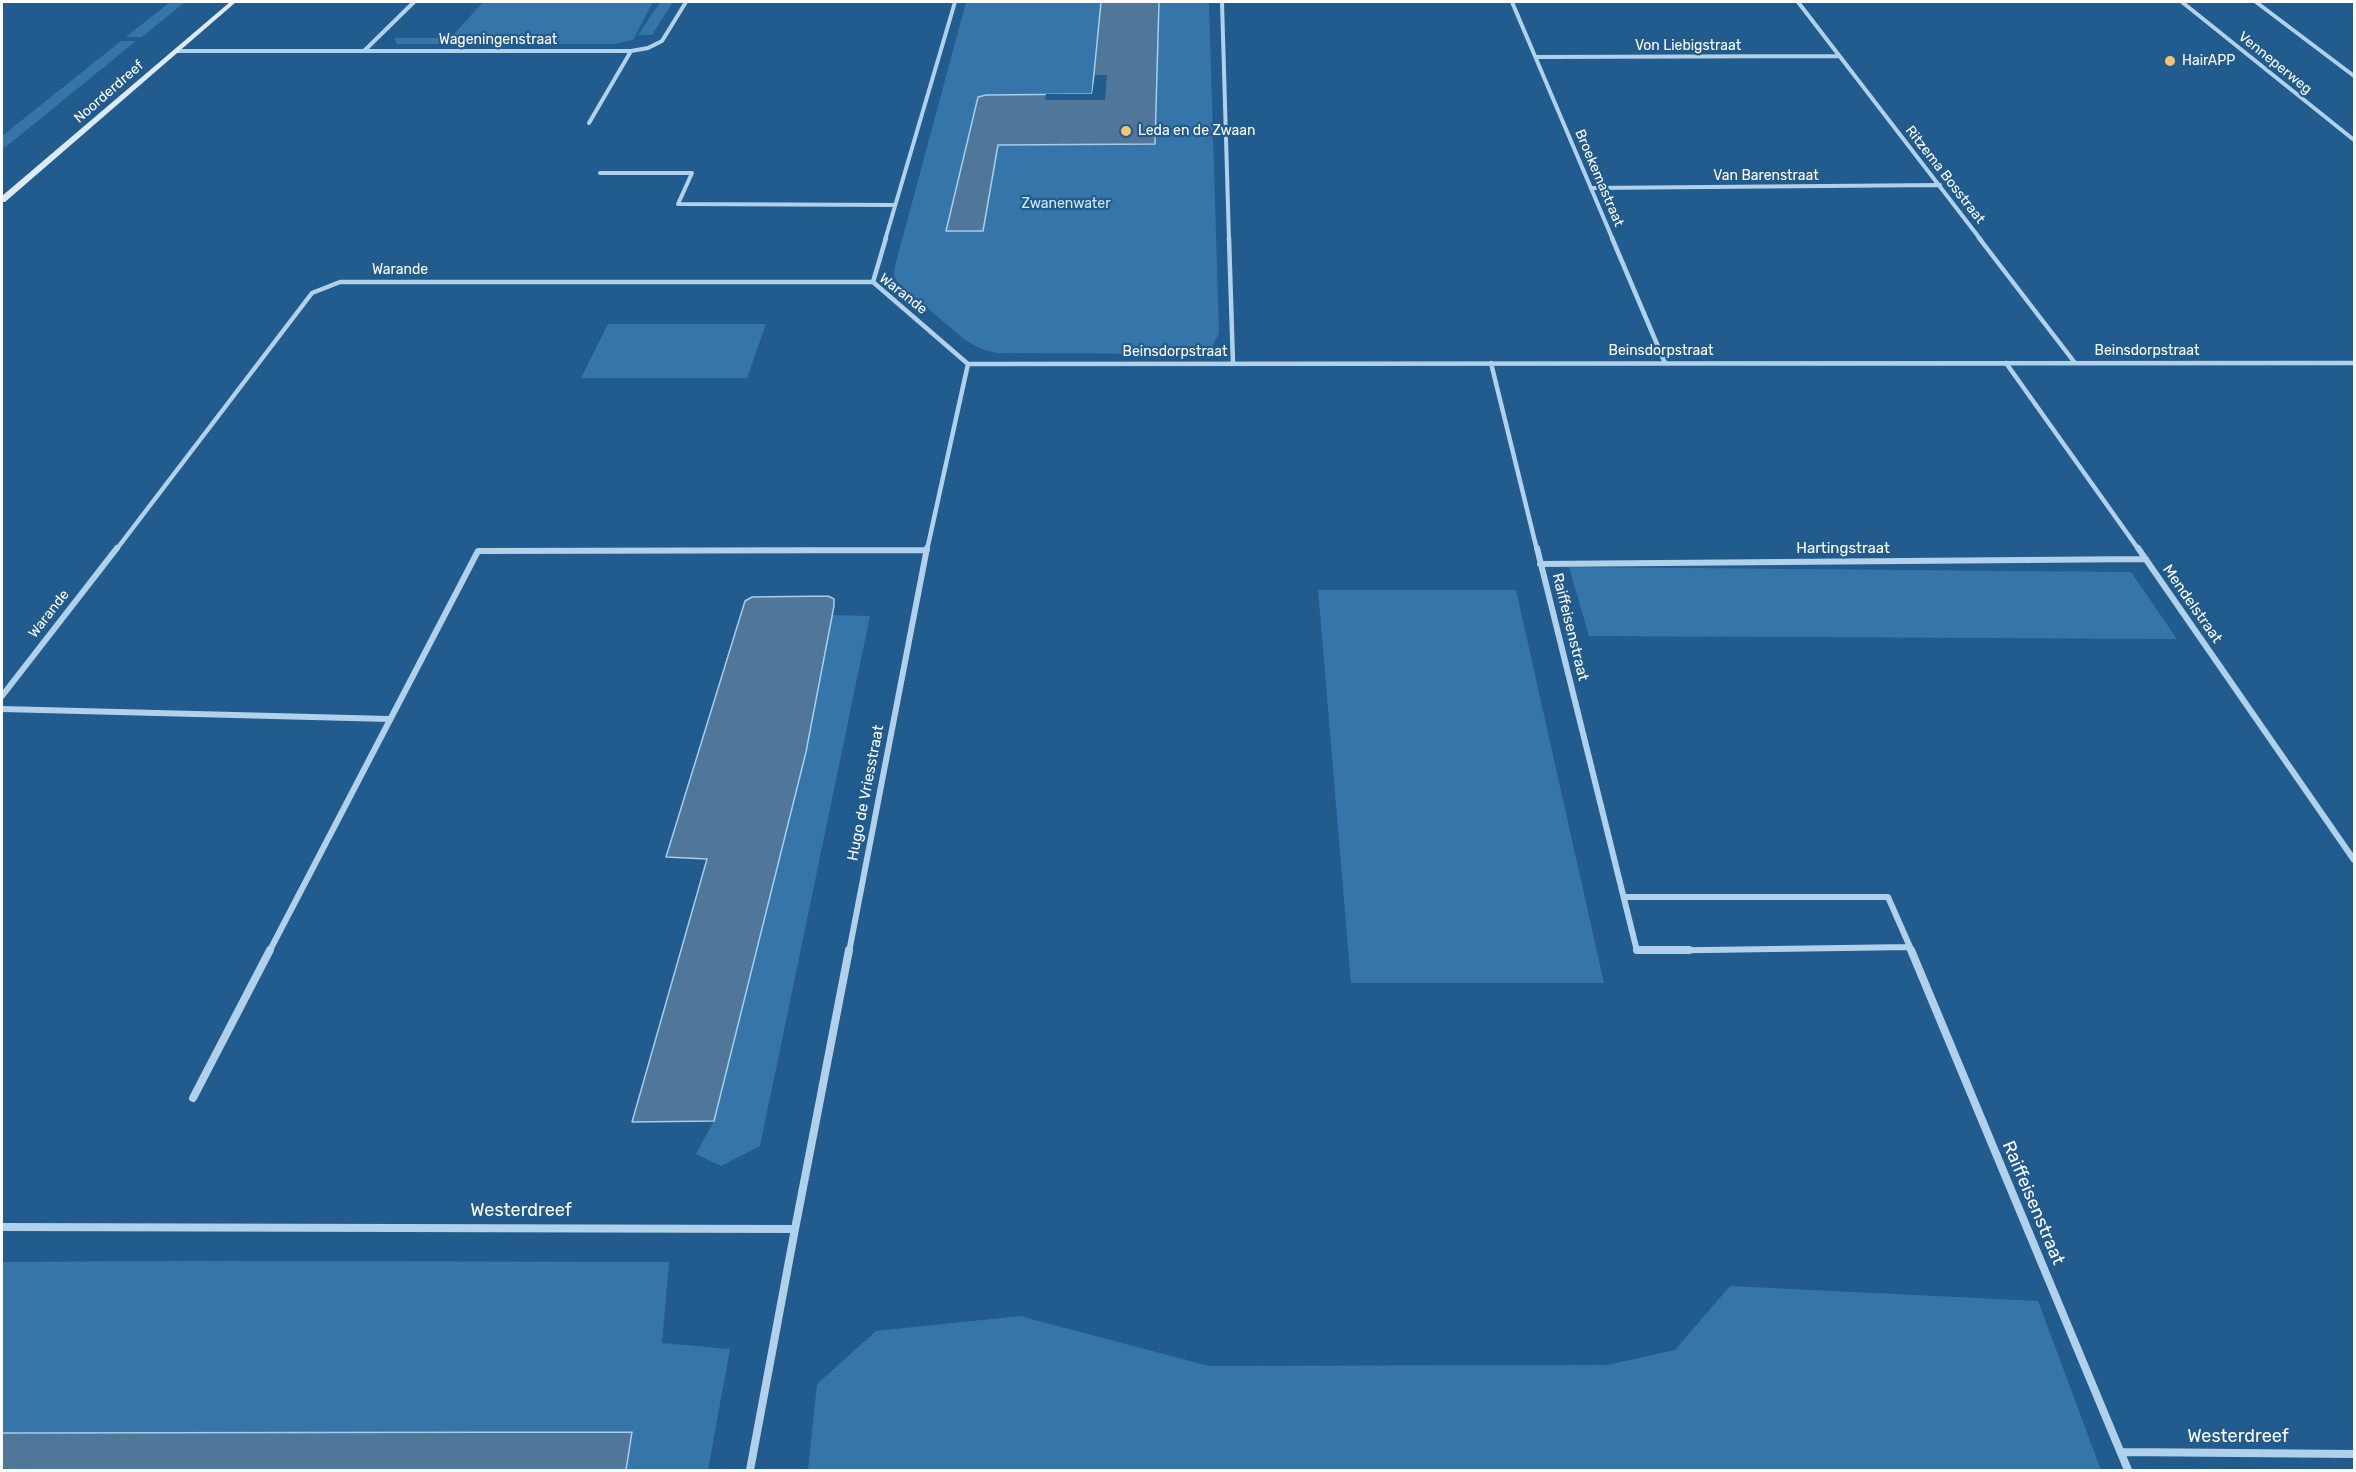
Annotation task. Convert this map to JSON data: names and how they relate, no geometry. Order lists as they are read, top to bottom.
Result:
{
  "streets": {
    "street": [
      "Wageningenstraat",
      "Von Liebigstraat",
      "Venneperweg",
      "Noorderdreef",
      "Ritzema Bosstraat",
      "Van Barenstraat",
      "Broekemastraat",
      "Warande",
      "Beinsdorpstraat",
      "Hartingstraat",
      "Mendelstraat",
      "Raiffeisenstraat",
      "Hugo de Vriesstraat",
      "Westerdreef"
    ]
  },
  "crossings": [
    ["Wageningenstraat", "Noorderdreef"],
    ["Von Liebigstraat", "Ritzema Bosstraat"],
    ["Von Liebigstraat", "Broekemastraat"],
    ["Ritzema Bosstraat", "Van Barenstraat"],
    ["Ritzema Bosstraat", "Beinsdorpstraat"],
    ["Van Barenstraat", "Broekemastraat"],
    ["Broekemastraat", "Beinsdorpstraat"],
    ["Warande", "Beinsdorpstraat"],
    ["Warande", "Hugo de Vriesstraat"],
    ["Beinsdorpstraat", "Mendelstraat"],
    ["Beinsdorpstraat", "Raiffeisenstraat"],
    ["Beinsdorpstraat", "Hugo de Vriesstraat"],
    ["Hartingstraat", "Mendelstraat"],
    ["Hartingstraat", "Raiffeisenstraat"],
    ["Raiffeisenstraat", "Westerdreef"],
    ["Hugo de Vriesstraat", "Westerdreef"]
  ],
  "parks": ["Zwanenwater"],
  "places": ["HairAPP", "Leda en de Zwaan"]
}
